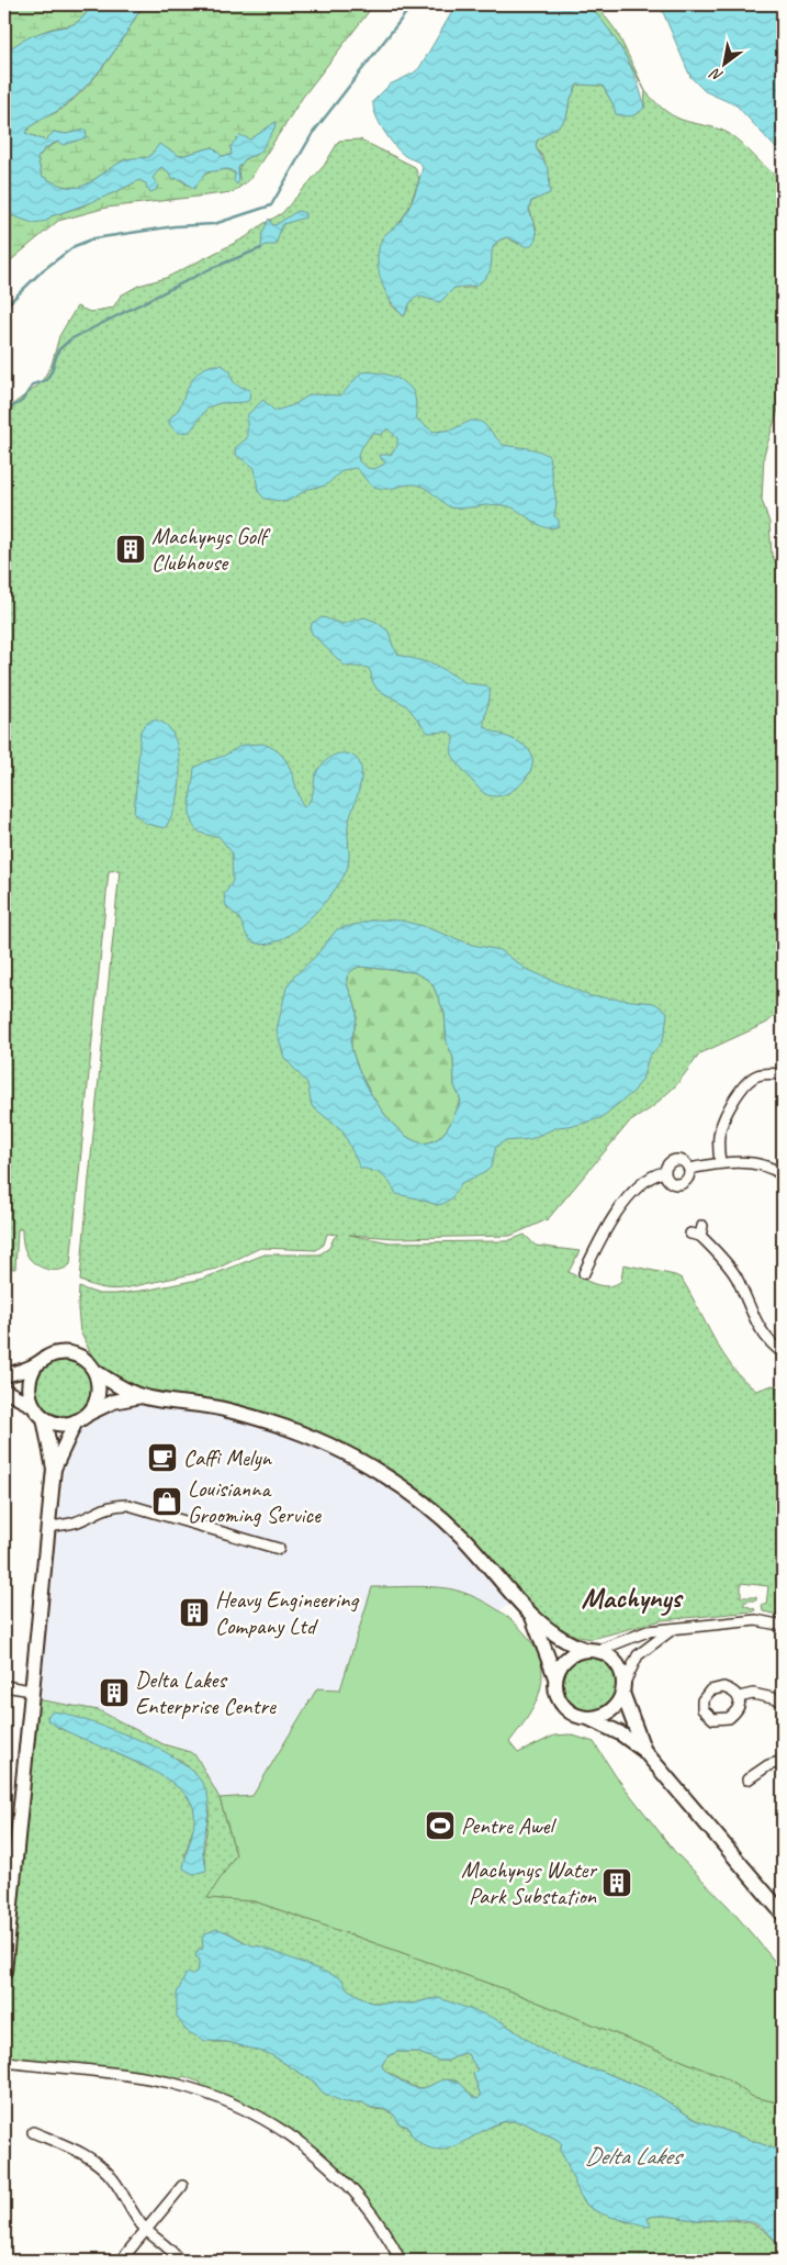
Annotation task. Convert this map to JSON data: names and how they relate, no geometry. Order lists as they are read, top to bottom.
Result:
{
  "districts": ["Machynys"],
  "water": ["Delta Lakes"],
  "places": {
    "building": [
      "Machynys Golf Clubhouse",
      "Heavy Engineering Company Ltd",
      "Delta Lakes Enterprise Centre",
      "Machynys Water Park Substation"
    ],
    "cafe": ["Caffi Melyn"],
    "shop": ["Louisianna Grooming Service"],
    "sports": ["Pentre Awel"]
  },
  "north": "bottom left"
}
